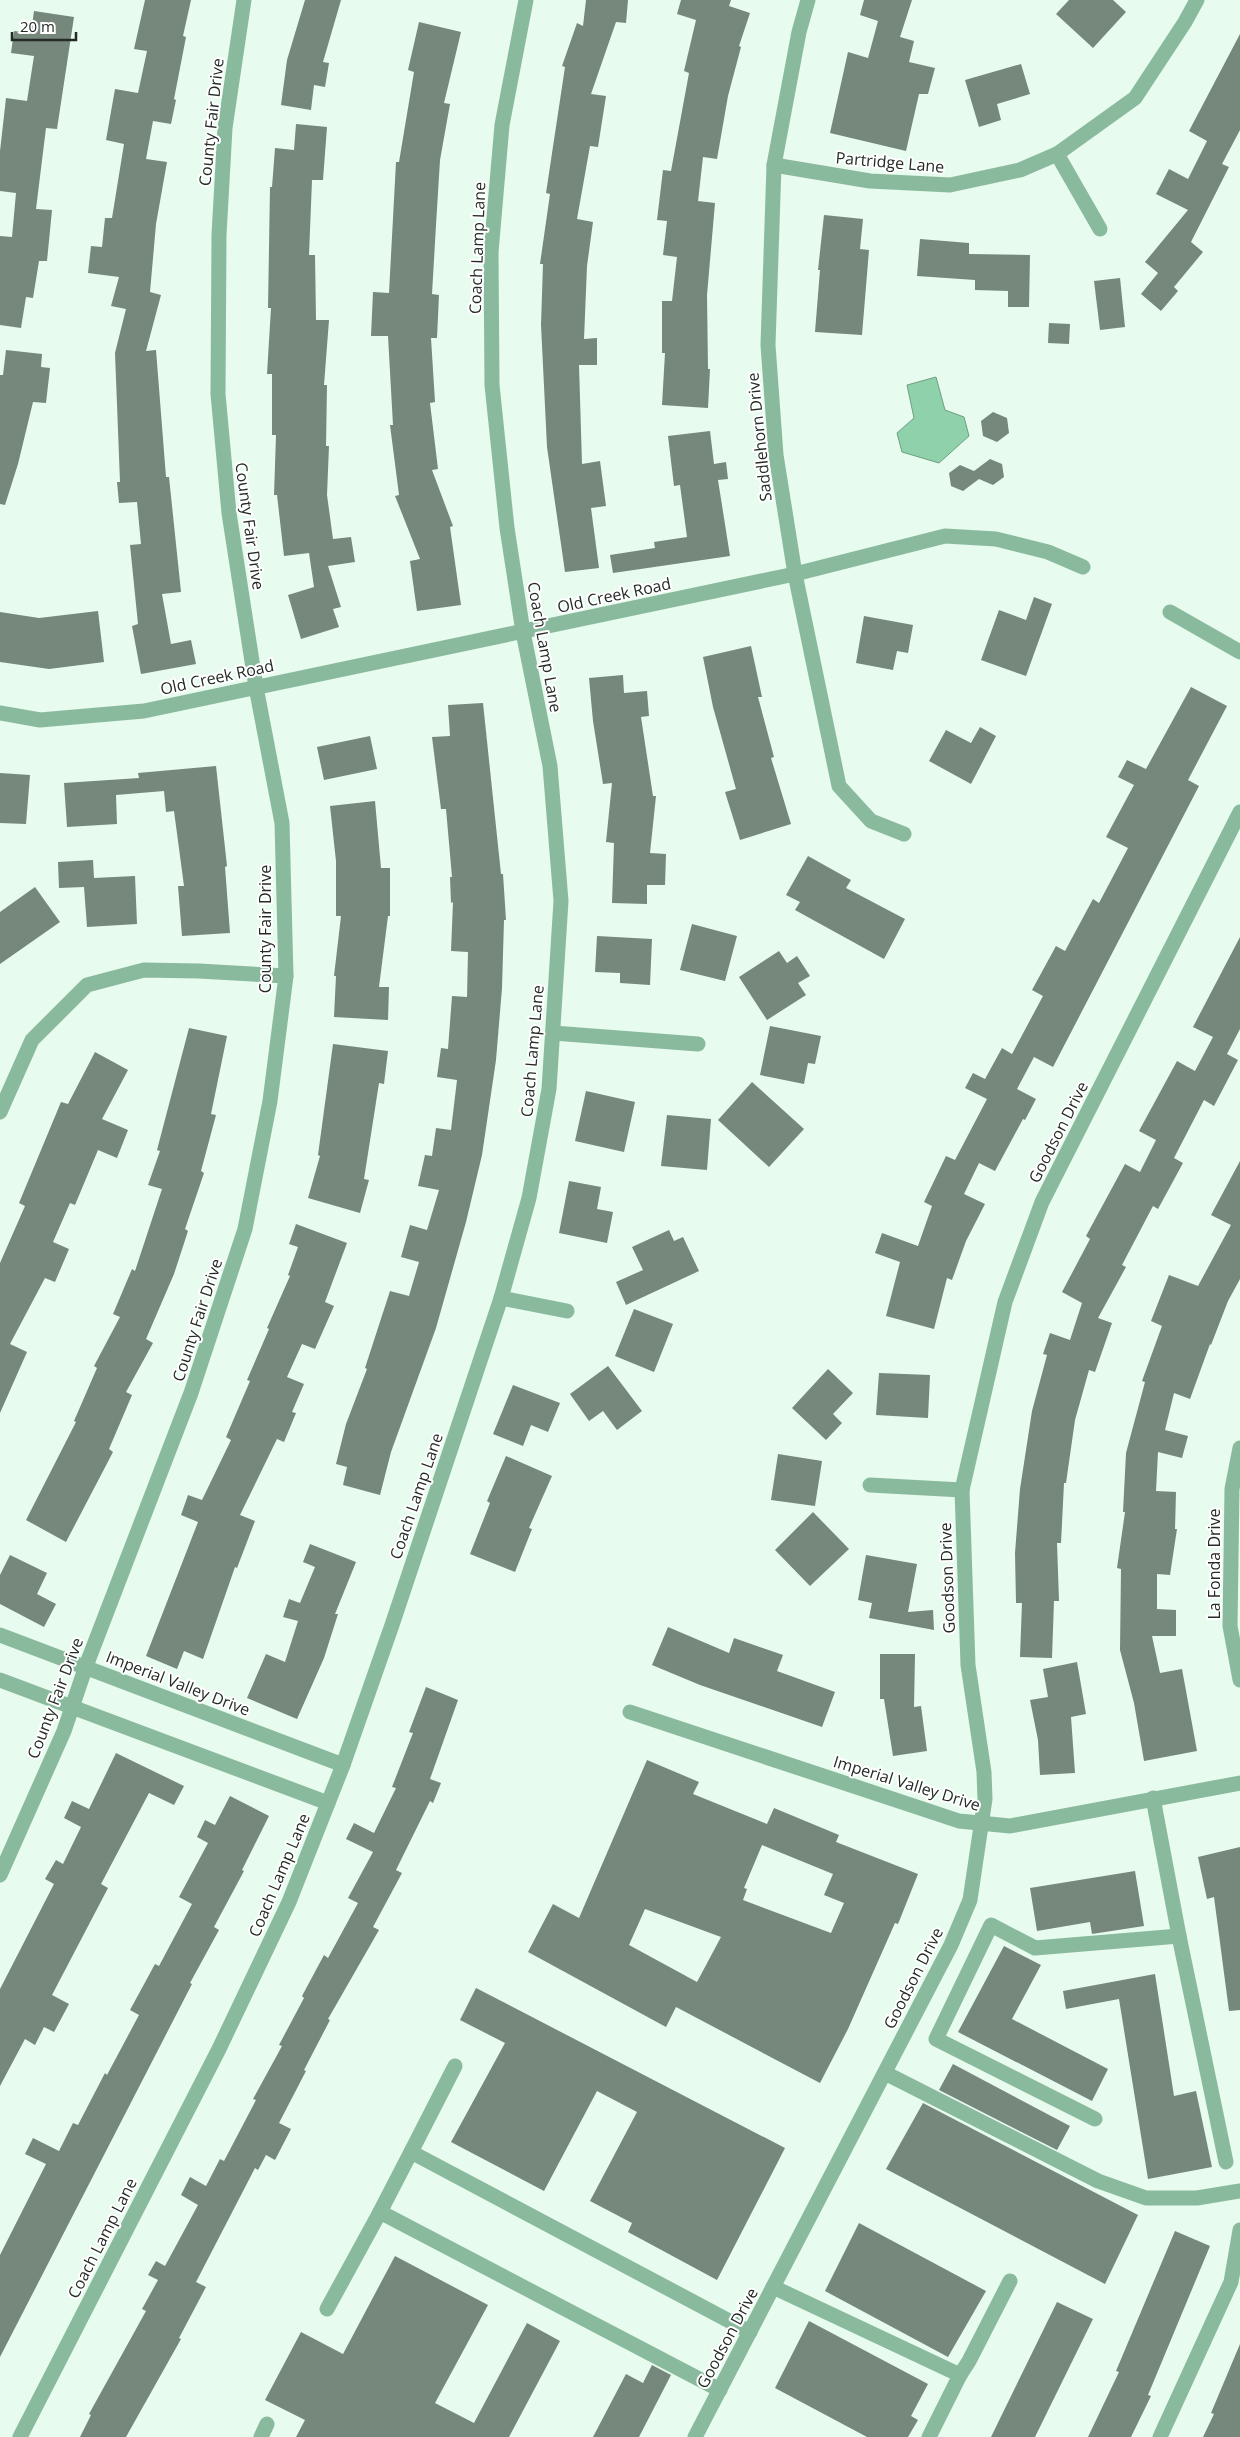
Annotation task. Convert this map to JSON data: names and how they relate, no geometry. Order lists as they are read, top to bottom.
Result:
{
  "streets": {
    "street": [
      "County Fair Drive",
      "Partridge Lane",
      "Coach Lamp Lane",
      "Saddlehorn Drive",
      "Old Creek Road",
      "Goodson Drive",
      "La Fonda Drive",
      "Imperial Valley Drive"
    ]
  },
  "crossings": [
    ["County Fair Drive", "Old Creek Road"],
    ["County Fair Drive", "Imperial Valley Drive"],
    ["Partridge Lane", "Saddlehorn Drive"],
    ["Coach Lamp Lane", "Old Creek Road"],
    ["Coach Lamp Lane", "Imperial Valley Drive"],
    ["Saddlehorn Drive", "Old Creek Road"],
    ["Goodson Drive", "Imperial Valley Drive"]
  ],
  "scale_bar": "20 m"
}
